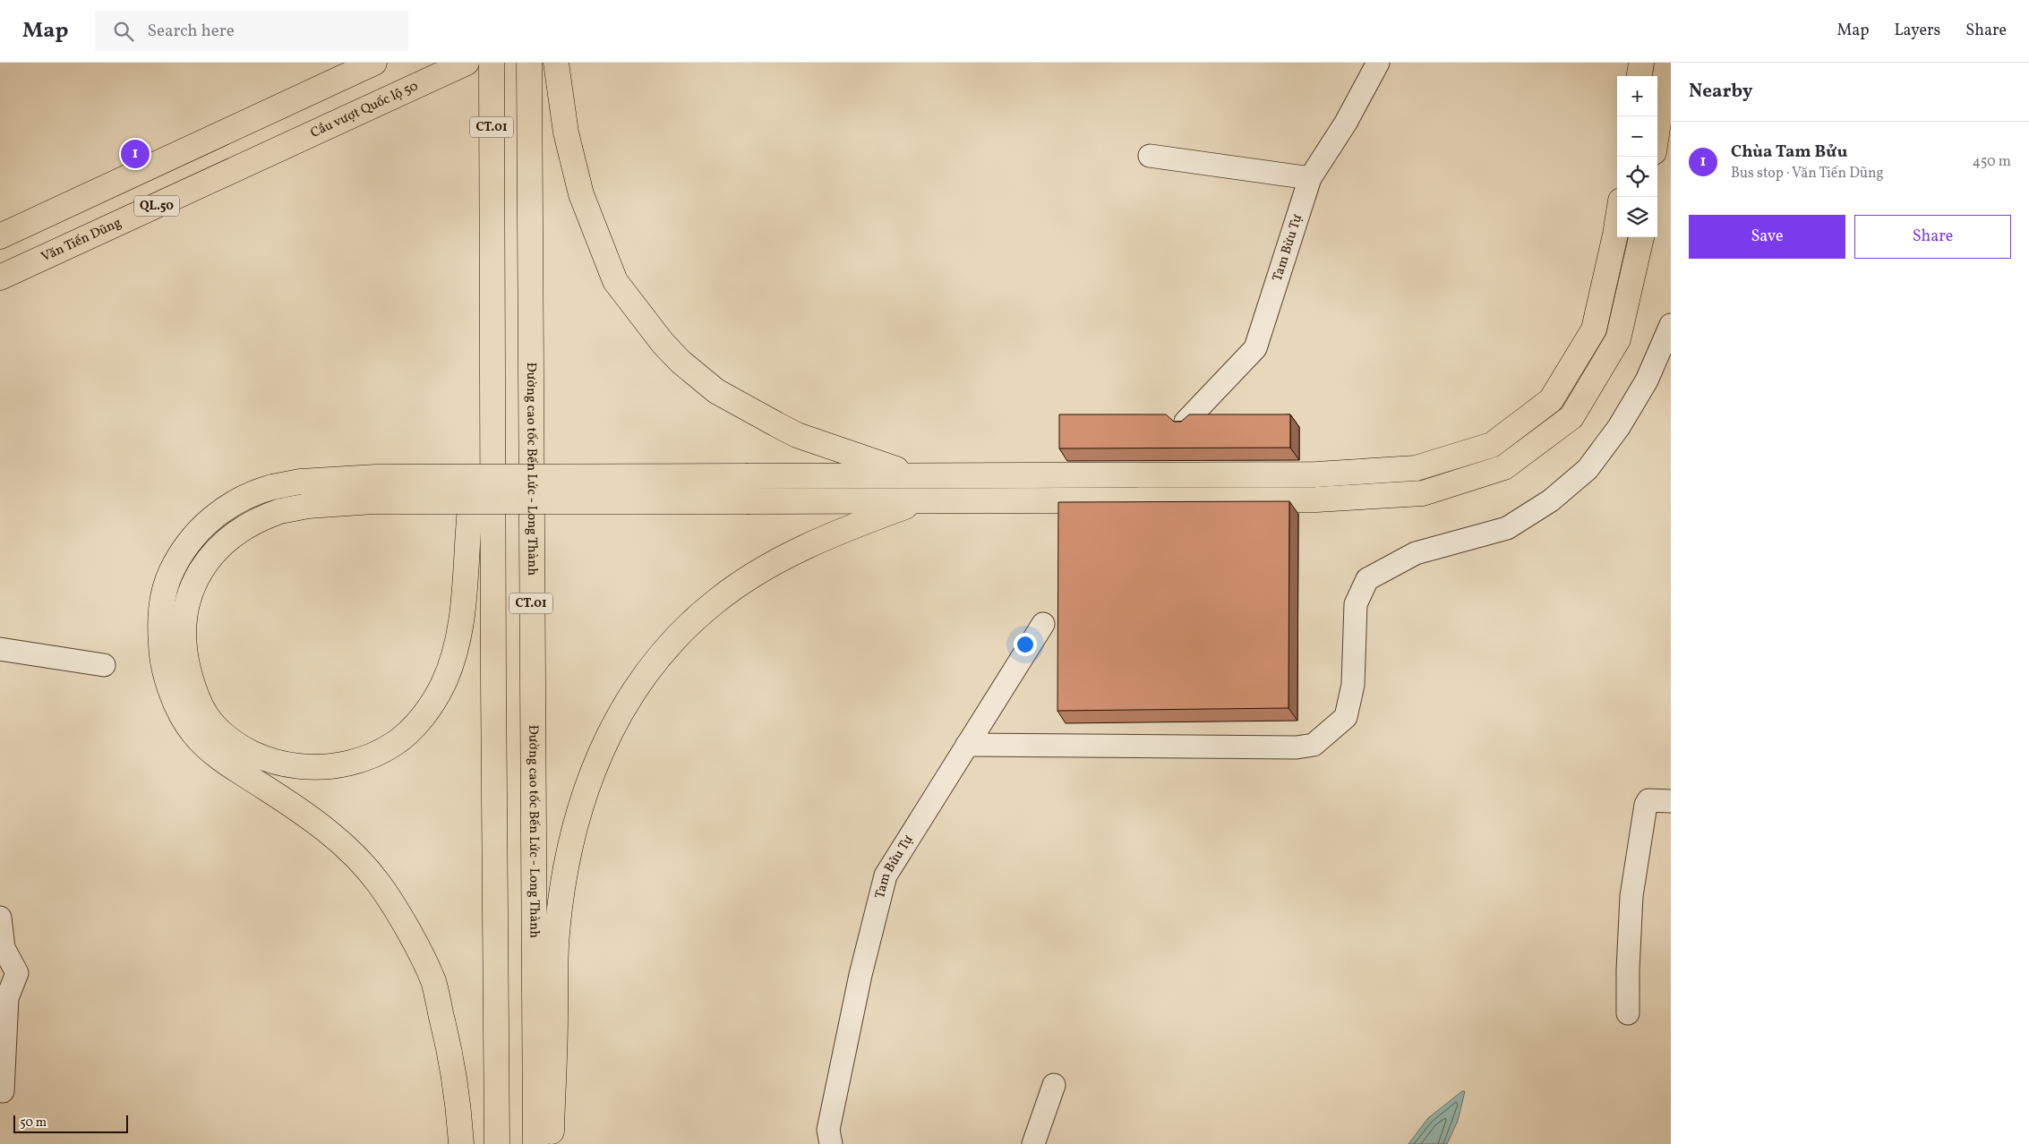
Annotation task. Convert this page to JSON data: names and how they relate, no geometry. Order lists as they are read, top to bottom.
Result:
{
  "streets": {
    "highway": [
      "Cầu vượt Quốc lộ 50",
      "CT.01",
      "QL.50",
      "Văn Tiến Dũng",
      "Đường cao tốc Bến Lức - Long Thành"
    ],
    "street": ["Tam Bừu Tự", "Tam Bửu Tự"]
  },
  "crossings": [
    ["Cầu vượt Quốc lộ 50", "Văn Tiến Dũng"]
  ],
  "scale_bar": "50 m",
  "page": {
    "header": "Map",
    "search": "Search here",
    "nav": ["Map", "Layers", "Share"],
    "heading": "Nearby",
    "map_buttons": ["+", "−"],
    "list": [
      {
        "mark": "1",
        "name": "Chùa Tam Bửu",
        "note": "Bus stop · Văn Tiến Dũng",
        "value": "450 m"
      }
    ],
    "pins": "1",
    "buttons": ["Save", "Share"],
    "scale": "50 m"
  }
}
